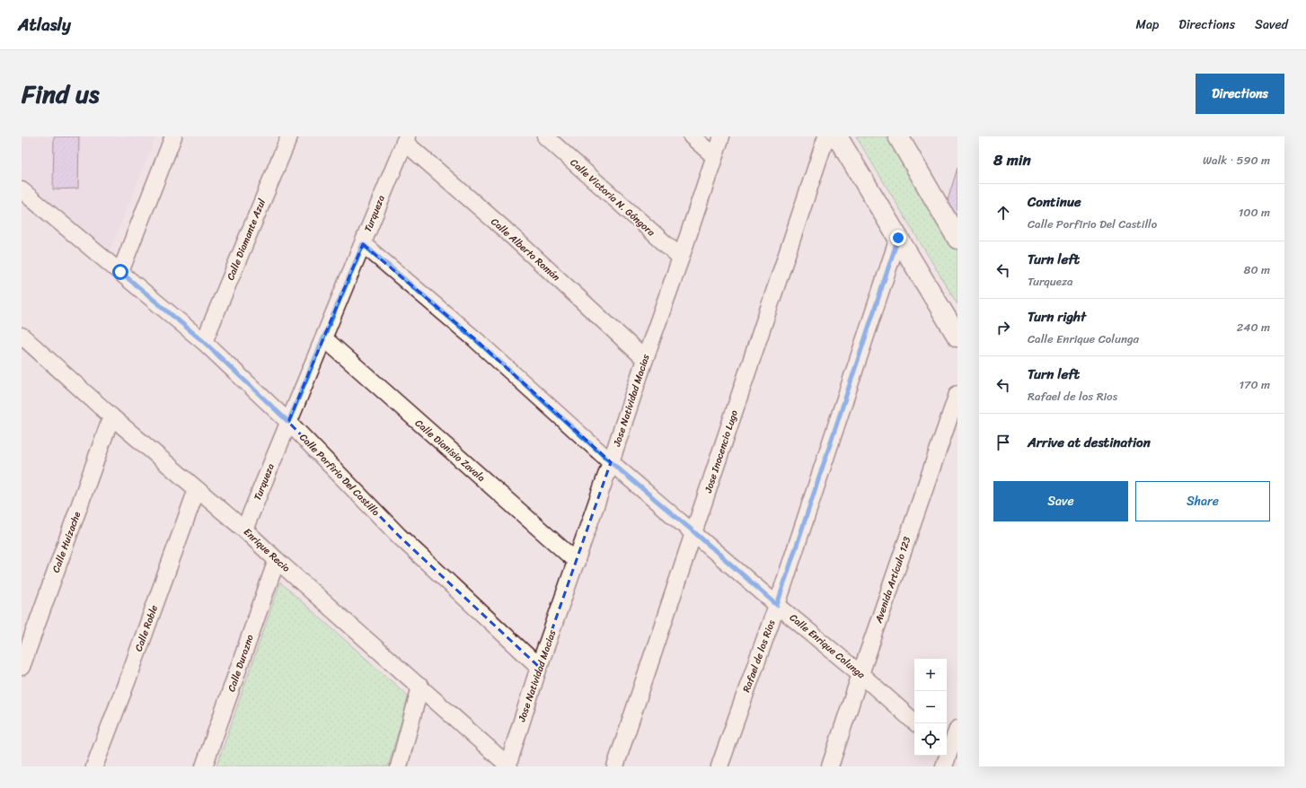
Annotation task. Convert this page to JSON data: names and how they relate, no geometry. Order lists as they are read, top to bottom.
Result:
{
  "streets": {
    "street": [
      "Calle Victoria N. Góngora",
      "Turqueza",
      "Calle Diamante Azul",
      "Calle Alberto Román",
      "Jose Natividad Macias",
      "Calle Dionisio Zavala",
      "Jose Inocencio Lugo",
      "Calle Porfirio Del Castillo",
      "Calle Huizache",
      "Enrique Recio",
      "Avenida Artículo 123",
      "Calle Roble",
      "Calle Enrique Colunga",
      "Rafael de los Rios",
      "Calle Durazno"
    ]
  },
  "crossings": [
    ["Calle Victoria N. Góngora", "Jose Natividad Macias"],
    ["Turqueza", "Calle Alberto Román"],
    ["Turqueza", "Calle Dionisio Zavala"],
    ["Turqueza", "Calle Porfirio Del Castillo"],
    ["Turqueza", "Enrique Recio"],
    ["Turqueza", "Calle Enrique Colunga"],
    ["Calle Diamante Azul", "Calle Porfirio Del Castillo"],
    ["Calle Alberto Román", "Jose Natividad Macias"],
    ["Jose Natividad Macias", "Calle Dionisio Zavala"],
    ["Jose Natividad Macias", "Calle Porfirio Del Castillo"],
    ["Jose Natividad Macias", "Enrique Recio"],
    ["Jose Natividad Macias", "Calle Enrique Colunga"],
    ["Jose Inocencio Lugo", "Calle Enrique Colunga"],
    ["Calle Huizache", "Enrique Recio"],
    ["Enrique Recio", "Calle Roble"],
    ["Enrique Recio", "Calle Durazno"],
    ["Avenida Artículo 123", "Calle Enrique Colunga"],
    ["Calle Enrique Colunga", "Rafael de los Rios"]
  ],
  "page": {
    "header": "Atlasly",
    "nav": ["Map", "Directions", "Saved"],
    "title": "Find us",
    "buttons": [
      "Directions",
      ["Save", "Share"]
    ],
    "heading": ["8 min", "Walk · 590 m"],
    "list": [
      ["Continue", "Calle Porfirio Del Castillo", "100 m"],
      ["Turn left", "Turqueza", "80 m"],
      ["Turn right", "Calle Enrique Colunga", "240 m"],
      ["Turn left", "Rafael de los Rios", "170 m"],
      "Arrive at destination"
    ],
    "map_buttons": ["+", "−"]
  }
}
